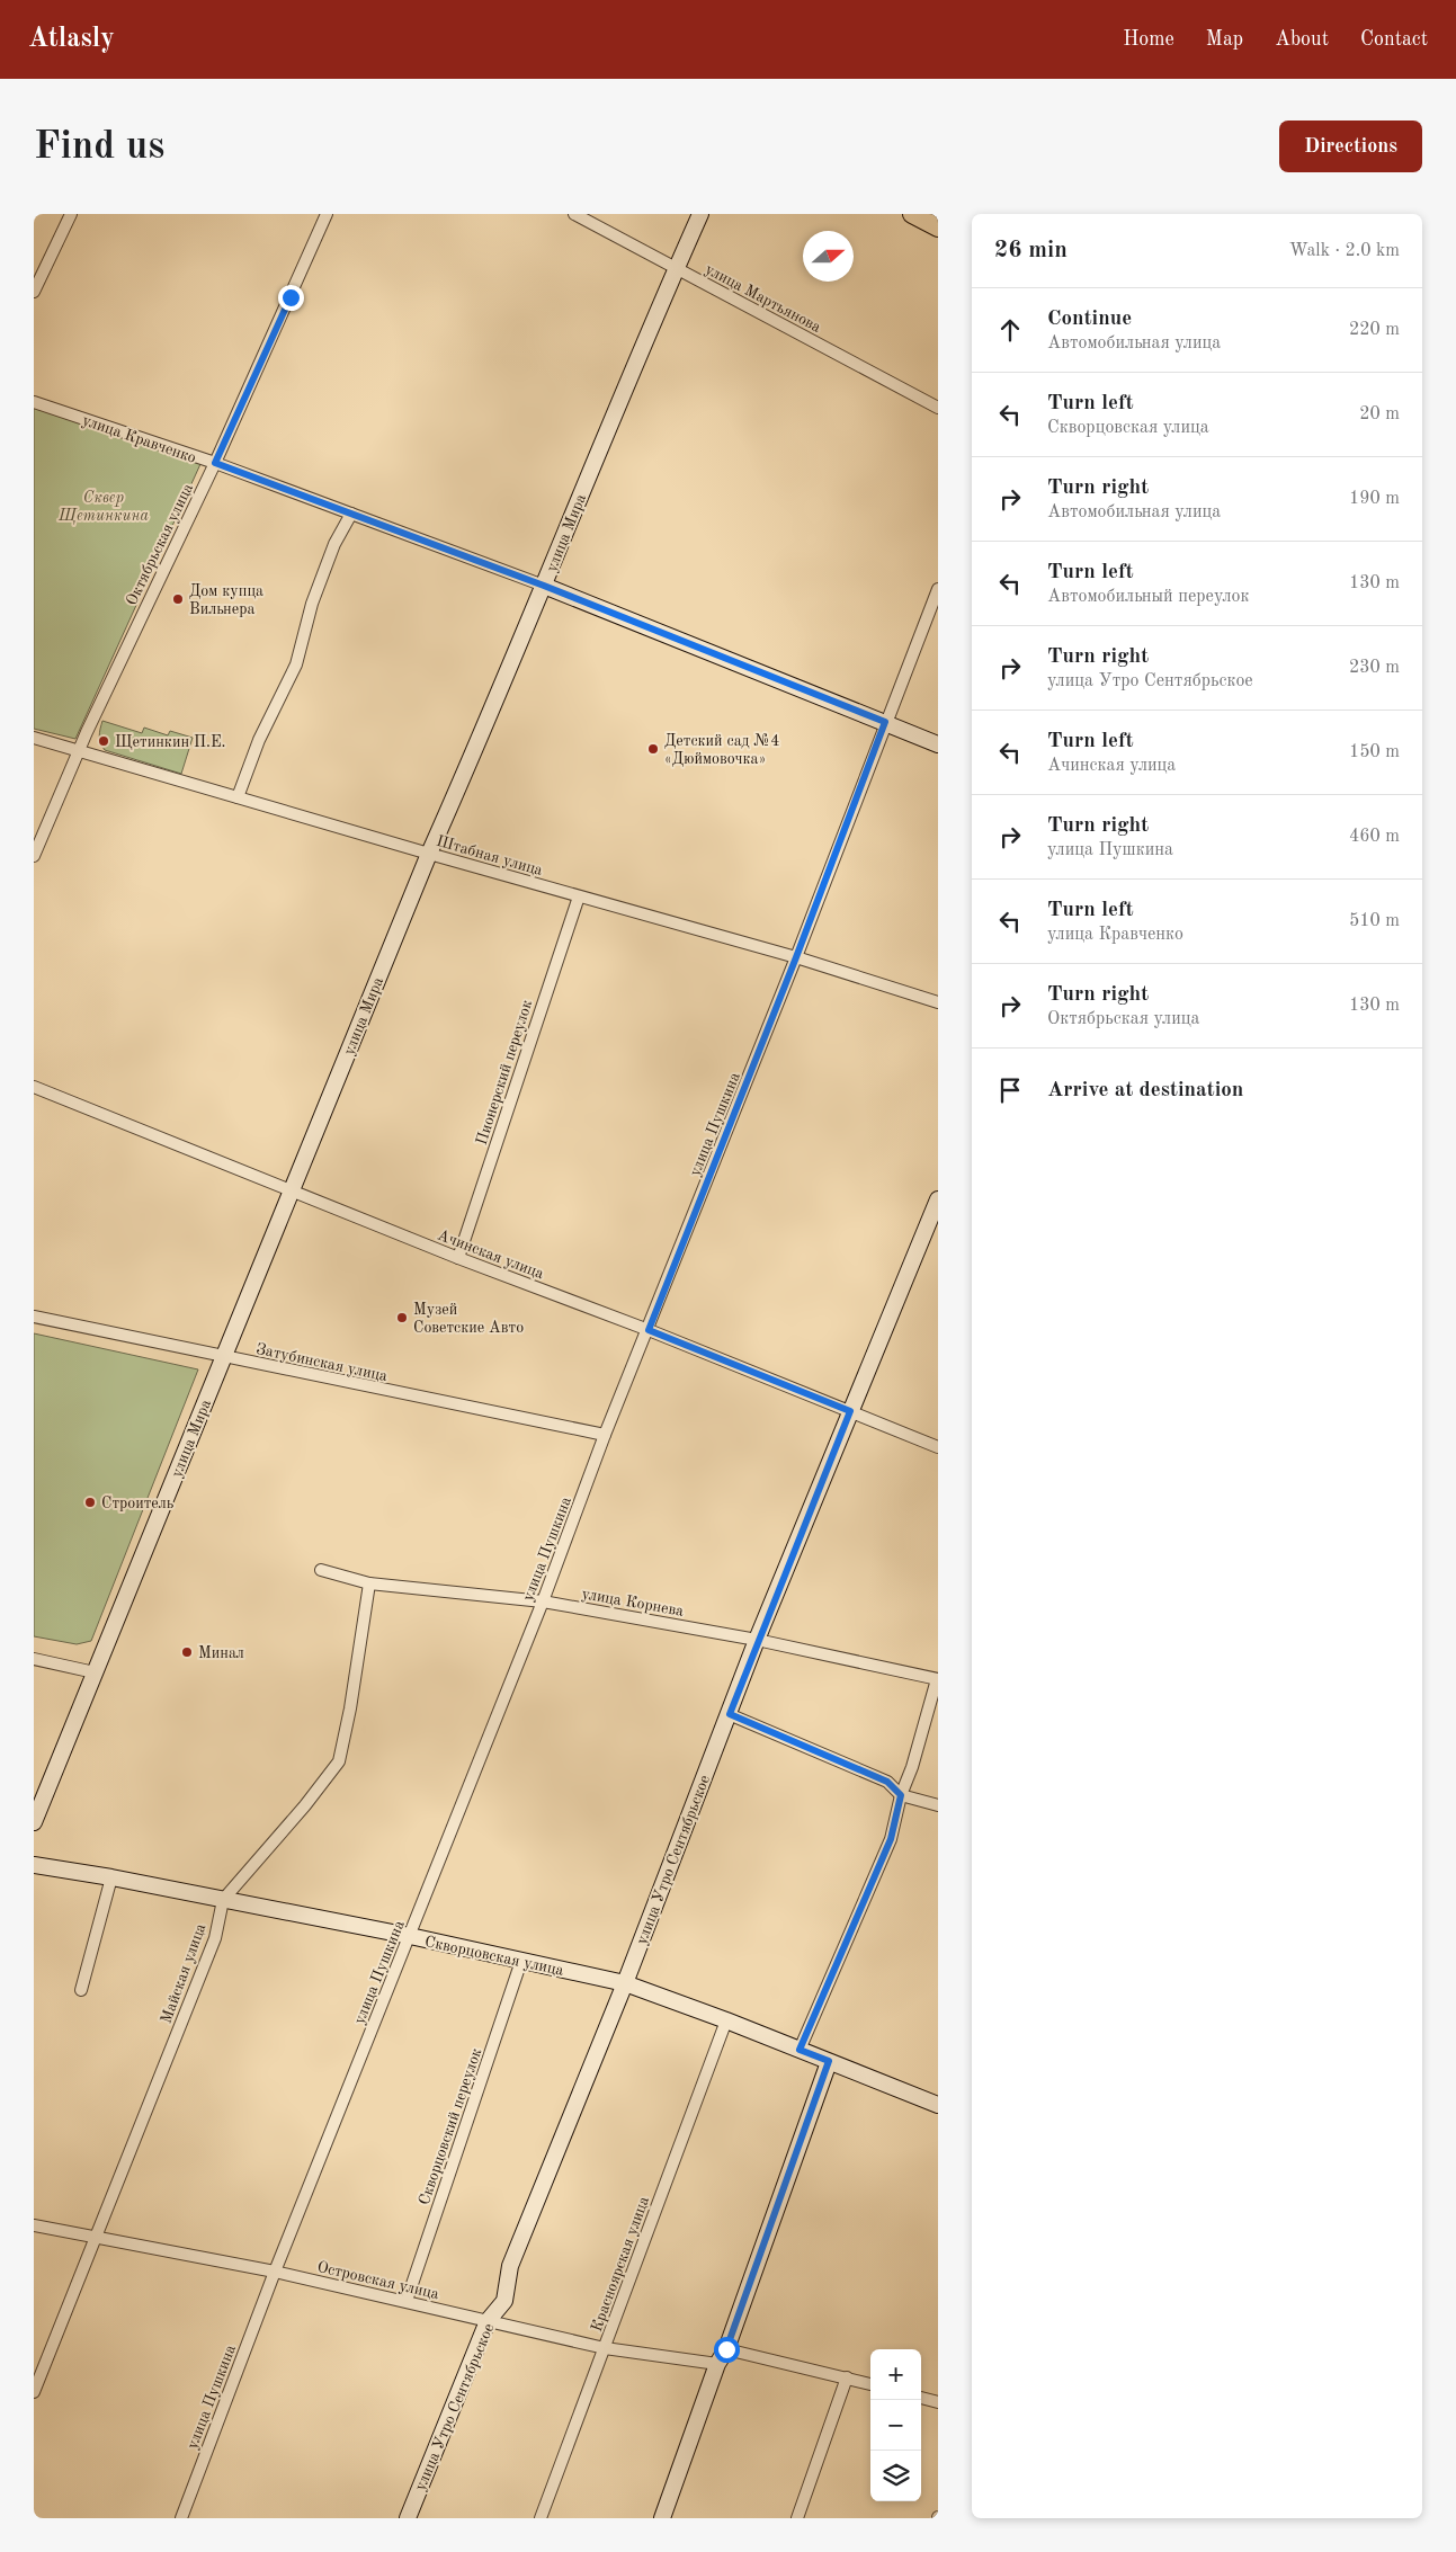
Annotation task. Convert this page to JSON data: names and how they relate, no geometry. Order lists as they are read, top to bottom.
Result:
{
  "streets": {
    "street": [
      "улица Мартьянова",
      "улица Кравченко",
      "улица Мира",
      "Октябрьская улица",
      "Штабная улица",
      "Пионерский переулок",
      "улица Пушкина",
      "Ачинская улица",
      "Затубинская улица",
      "улица Корнева",
      "улица Утро Сентябрьское",
      "Скворцовская улица",
      "Майская улица",
      "Скворцовский переулок",
      "Красноярская улица",
      "Островская улица"
    ]
  },
  "crossings": [
    ["улица Мартьянова", "улица Мира"],
    ["улица Кравченко", "улица Мира"],
    ["улица Кравченко", "Октябрьская улица"],
    ["улица Кравченко", "улица Пушкина"],
    ["улица Мира", "Штабная улица"],
    ["улица Мира", "Ачинская улица"],
    ["улица Мира", "Затубинская улица"],
    ["Октябрьская улица", "Штабная улица"],
    ["Штабная улица", "Пионерский переулок"],
    ["Штабная улица", "улица Пушкина"],
    ["Пионерский переулок", "Ачинская улица"],
    ["улица Пушкина", "Ачинская улица"],
    ["улица Пушкина", "Затубинская улица"],
    ["улица Пушкина", "улица Корнева"],
    ["улица Пушкина", "Скворцовская улица"],
    ["улица Пушкина", "Островская улица"],
    ["Ачинская улица", "улица Утро Сентябрьское"],
    ["улица Корнева", "улица Утро Сентябрьское"],
    ["улица Корнева", "Майская улица"],
    ["улица Утро Сентябрьское", "Скворцовская улица"],
    ["улица Утро Сентябрьское", "Островская улица"],
    ["Скворцовская улица", "Майская улица"],
    ["Скворцовская улица", "Скворцовский переулок"],
    ["Скворцовская улица", "Красноярская улица"],
    ["Майская улица", "Островская улица"],
    ["Скворцовский переулок", "Островская улица"],
    ["Красноярская улица", "Островская улица"]
  ],
  "parks": ["Сквер Щетинкина"],
  "places": [
    "Дом купца Вильнера",
    "Щетинкин П.Е.",
    "Детский сад №4 «Дюймовочка»",
    "Музей Советские Авто",
    "Строитель",
    "Минал"
  ],
  "north": "right",
  "page": {
    "header": "Atlasly",
    "nav": [
      "Home",
      "Map",
      "About",
      "Contact"
    ],
    "buttons": "Directions",
    "title": "Find us",
    "heading": ["26 min", "Walk · 2.0 km"],
    "list": [
      ["Continue", "Автомобильная улица", "220 m"],
      ["Turn left", "Скворцовская улица", "20 m"],
      ["Turn right", "Автомобильная улица", "190 m"],
      ["Turn left", "Автомобильный переулок", "130 m"],
      ["Turn right", "улица Утро Сентябрьское", "230 m"],
      ["Turn left", "Ачинская улица", "150 m"],
      ["Turn right", "улица Пушкина", "460 m"],
      ["Turn left", "улица Кравченко", "510 m"],
      ["Turn right", "Октябрьская улица", "130 m"],
      "Arrive at destination"
    ],
    "map_buttons": ["+", "−"]
  }
}
